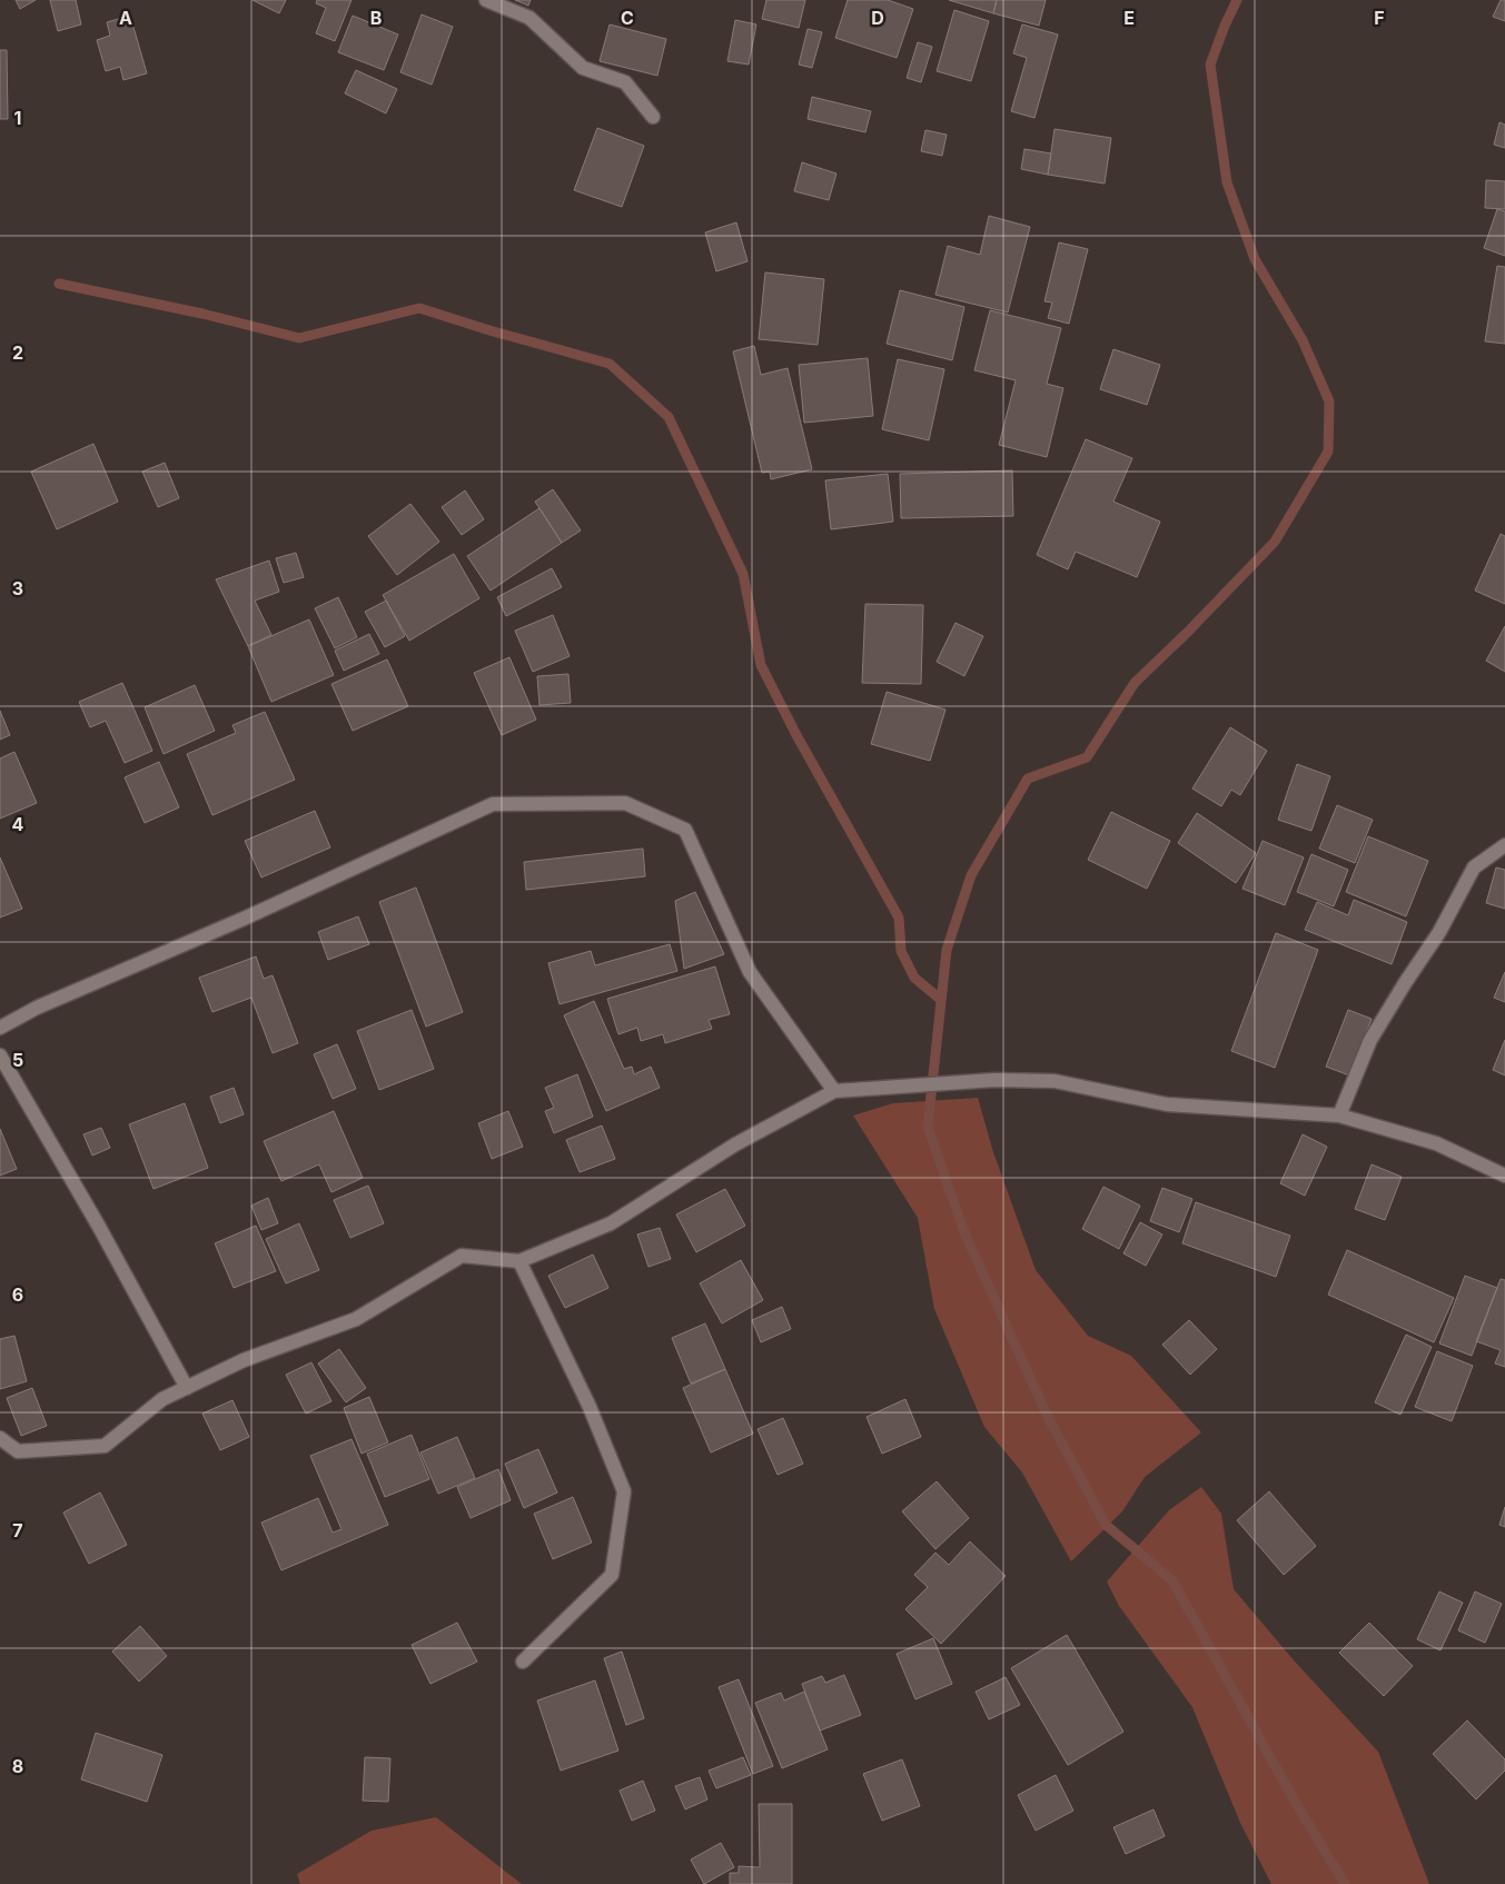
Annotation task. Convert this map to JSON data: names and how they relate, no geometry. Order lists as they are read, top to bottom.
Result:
{
  "grid": {
    "columns": [
      "A",
      "B",
      "C",
      "D",
      "E",
      "F"
    ],
    "rows": [
      "1",
      "2",
      "3",
      "4",
      "5",
      "6",
      "7",
      "8"
    ]
  }
}
